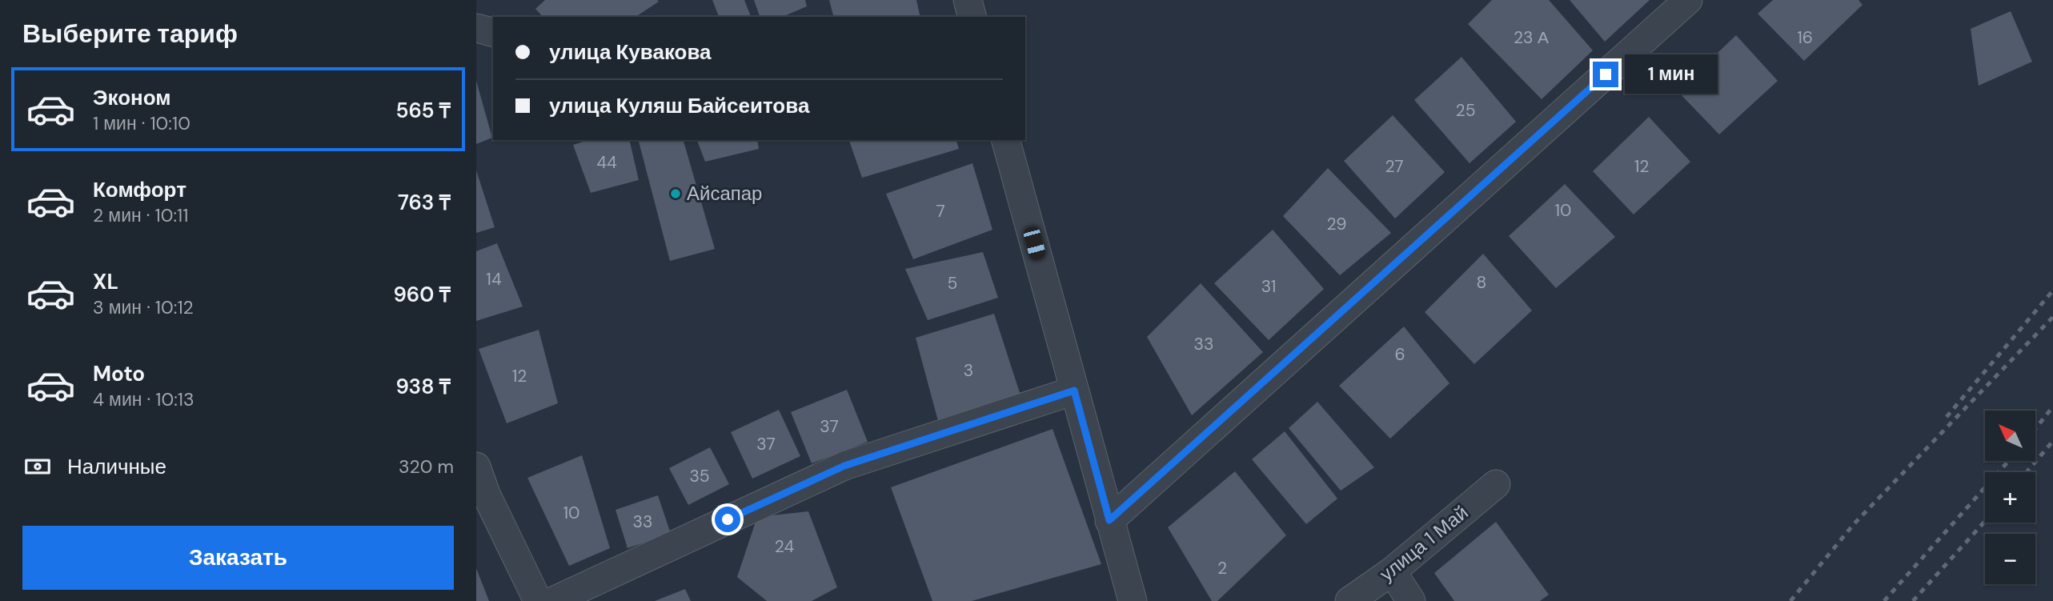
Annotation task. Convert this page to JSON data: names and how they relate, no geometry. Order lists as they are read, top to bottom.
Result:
{
  "streets": {
    "street": ["улица 1 Май"]
  },
  "places": ["Айсапар"],
  "house_numbers": [
    "23 А",
    "16",
    "25",
    "44",
    "27",
    "12",
    "10",
    "7",
    "29",
    "14",
    "8",
    "5",
    "31",
    "33",
    "6",
    "3",
    "12",
    "37",
    "37",
    "35",
    "10",
    "33",
    "24",
    "2"
  ],
  "north": "top left",
  "page": {
    "heading": "Выберите тариф",
    "banner": ["улица Кувакова", "улица Куляш Байсеитова"],
    "bubble": "1 мин",
    "list": [
      {
        "name": "Эконом",
        "note": "1 мин · 10:10",
        "value": "565 ₸"
      },
      {
        "name": "Комфорт",
        "note": "2 мин · 10:11",
        "value": "763 ₸"
      },
      {
        "name": "XL",
        "note": "3 мин · 10:12",
        "value": "960 ₸"
      },
      {
        "name": "Moto",
        "note": "4 мин · 10:13",
        "value": "938 ₸"
      }
    ],
    "map_buttons": ["+", "−"],
    "pay": ["Наличные", "320 m"],
    "buttons": "Заказать"
  }
}
